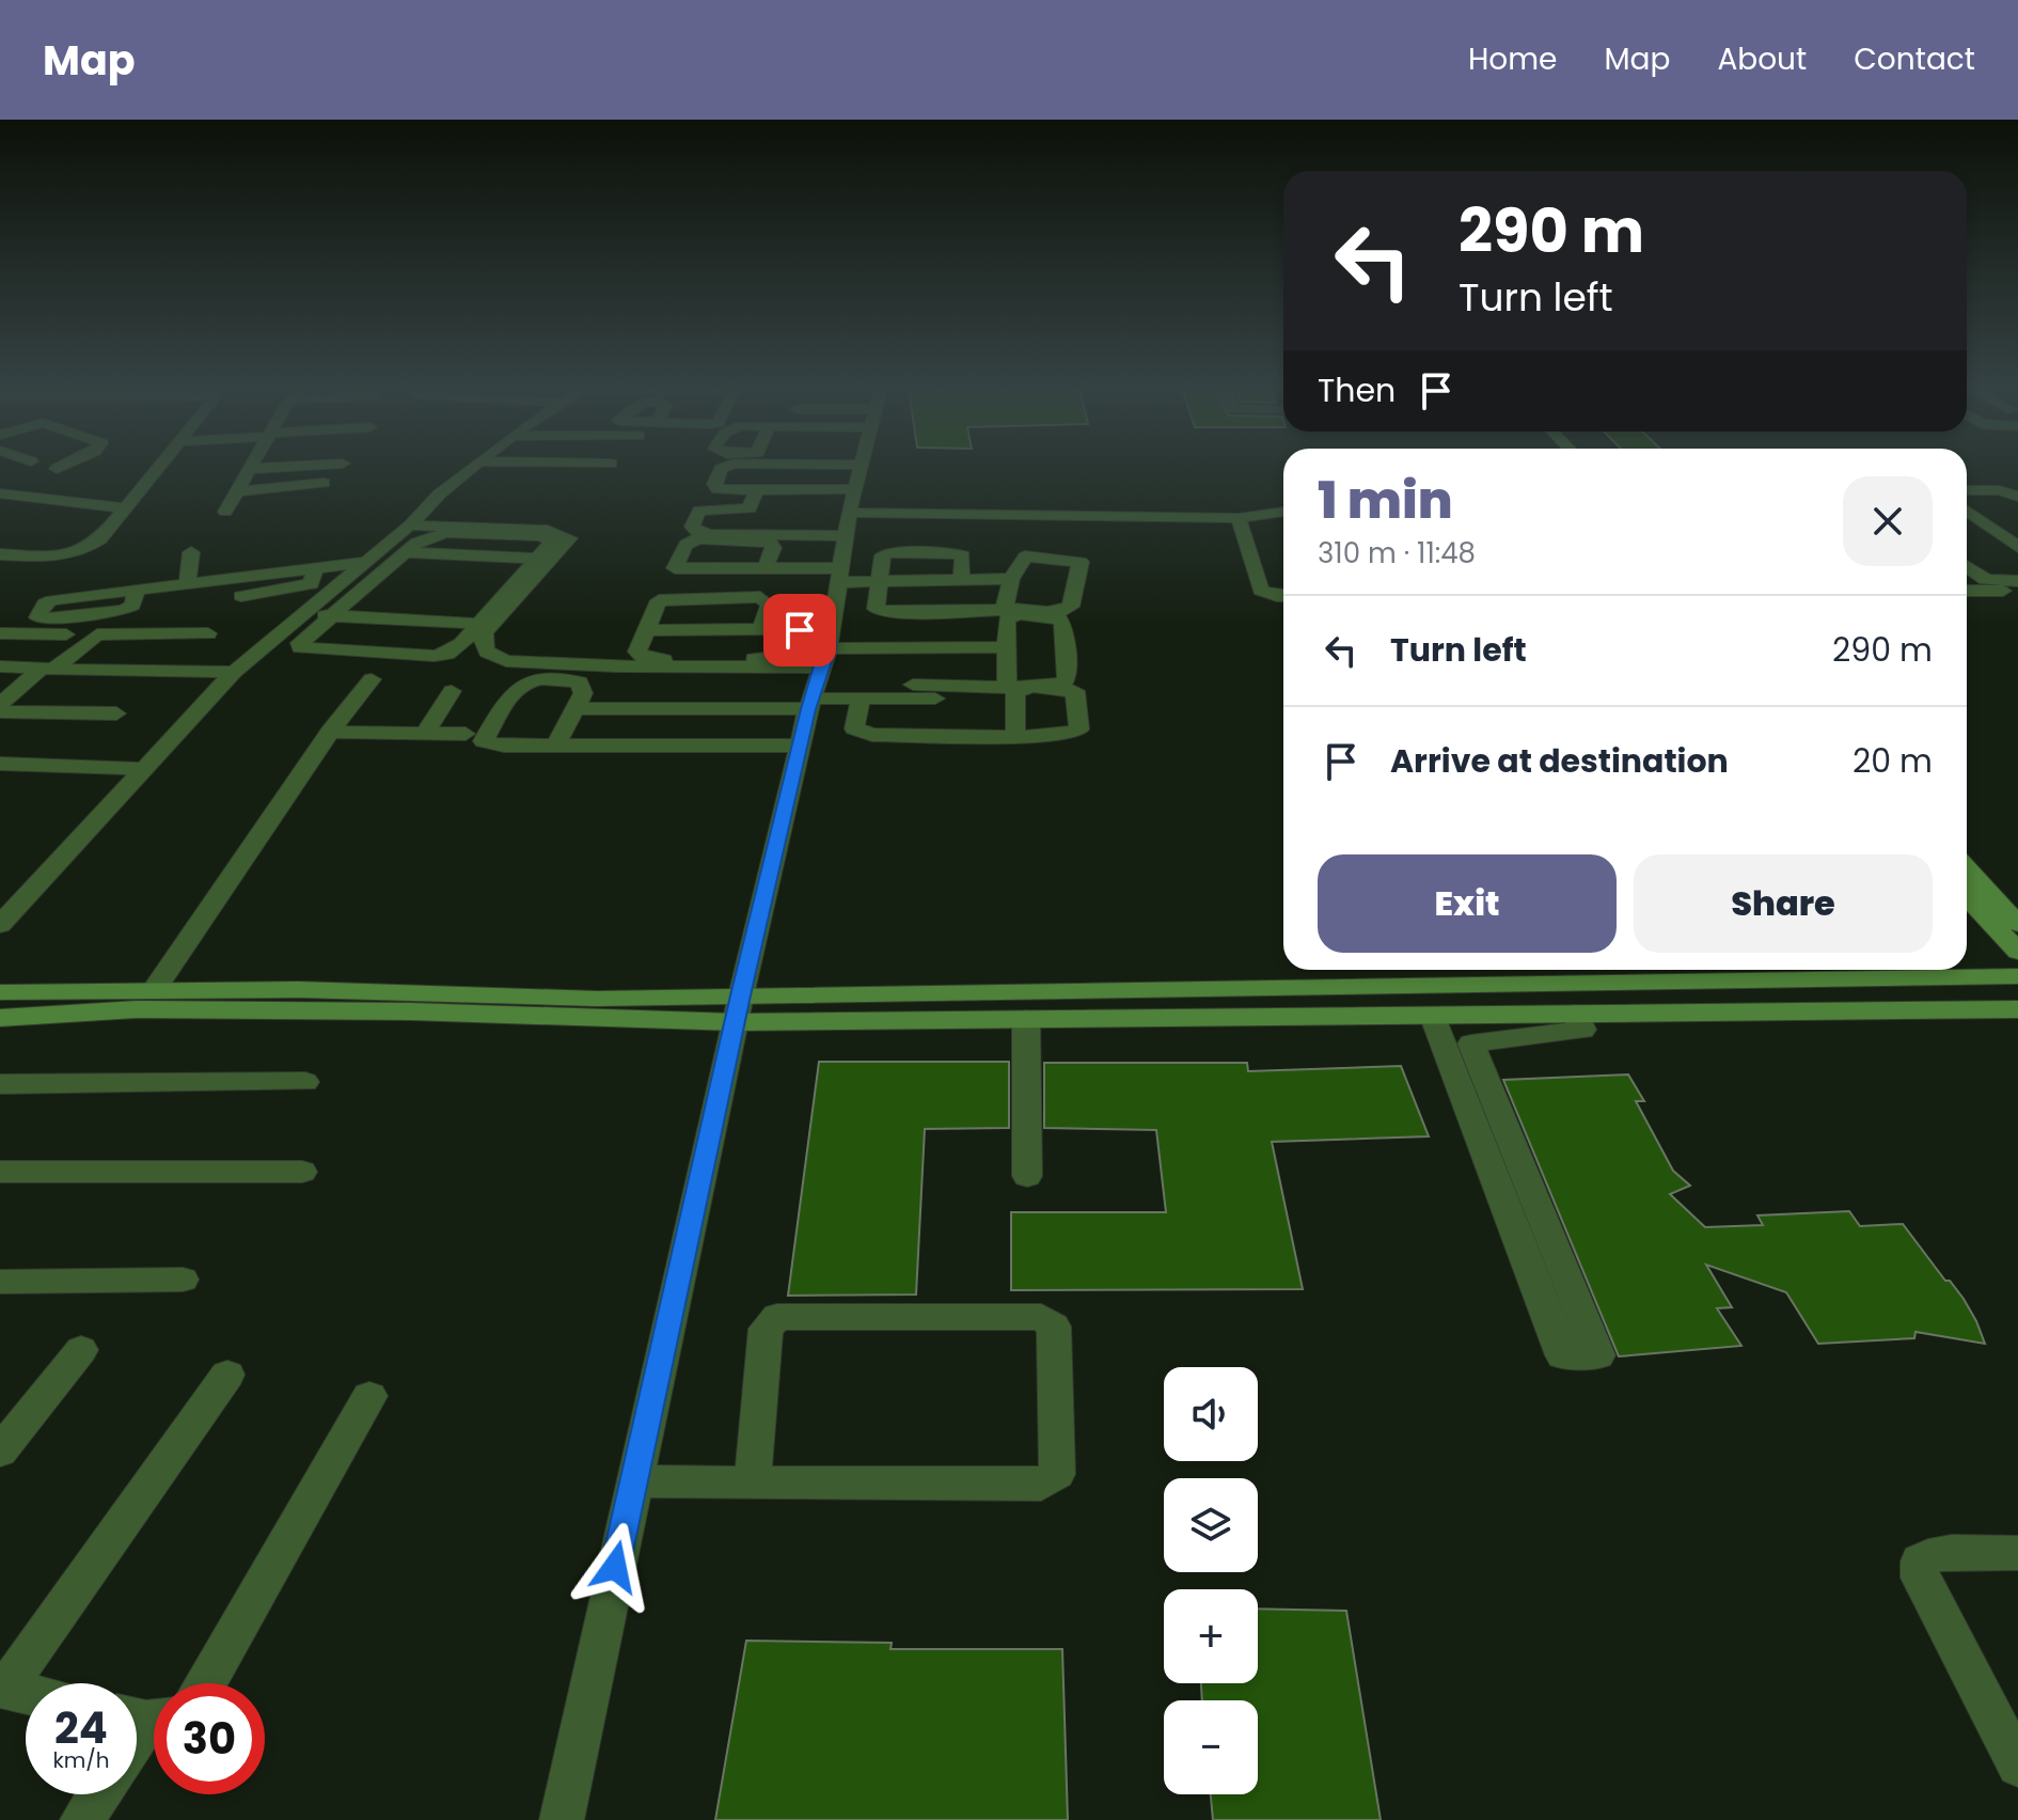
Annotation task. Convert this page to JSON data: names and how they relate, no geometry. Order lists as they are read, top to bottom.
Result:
{
  "page": {
    "header": "Map",
    "nav": [
      "Home",
      "Map",
      "About",
      "Contact"
    ],
    "turn": ["290 m", "Turn left"],
    "then": "Then",
    "heading": ["1 min", "310 m · 11:48"],
    "list": [
      {
        "name": "Turn left",
        "value": "290 m"
      },
      {
        "name": "Arrive at destination",
        "value": "20 m"
      }
    ],
    "buttons": ["Exit", "Share"],
    "map_buttons": ["+", "−"],
    "speed": "24 km/h",
    "limit": "30"
  }
}
